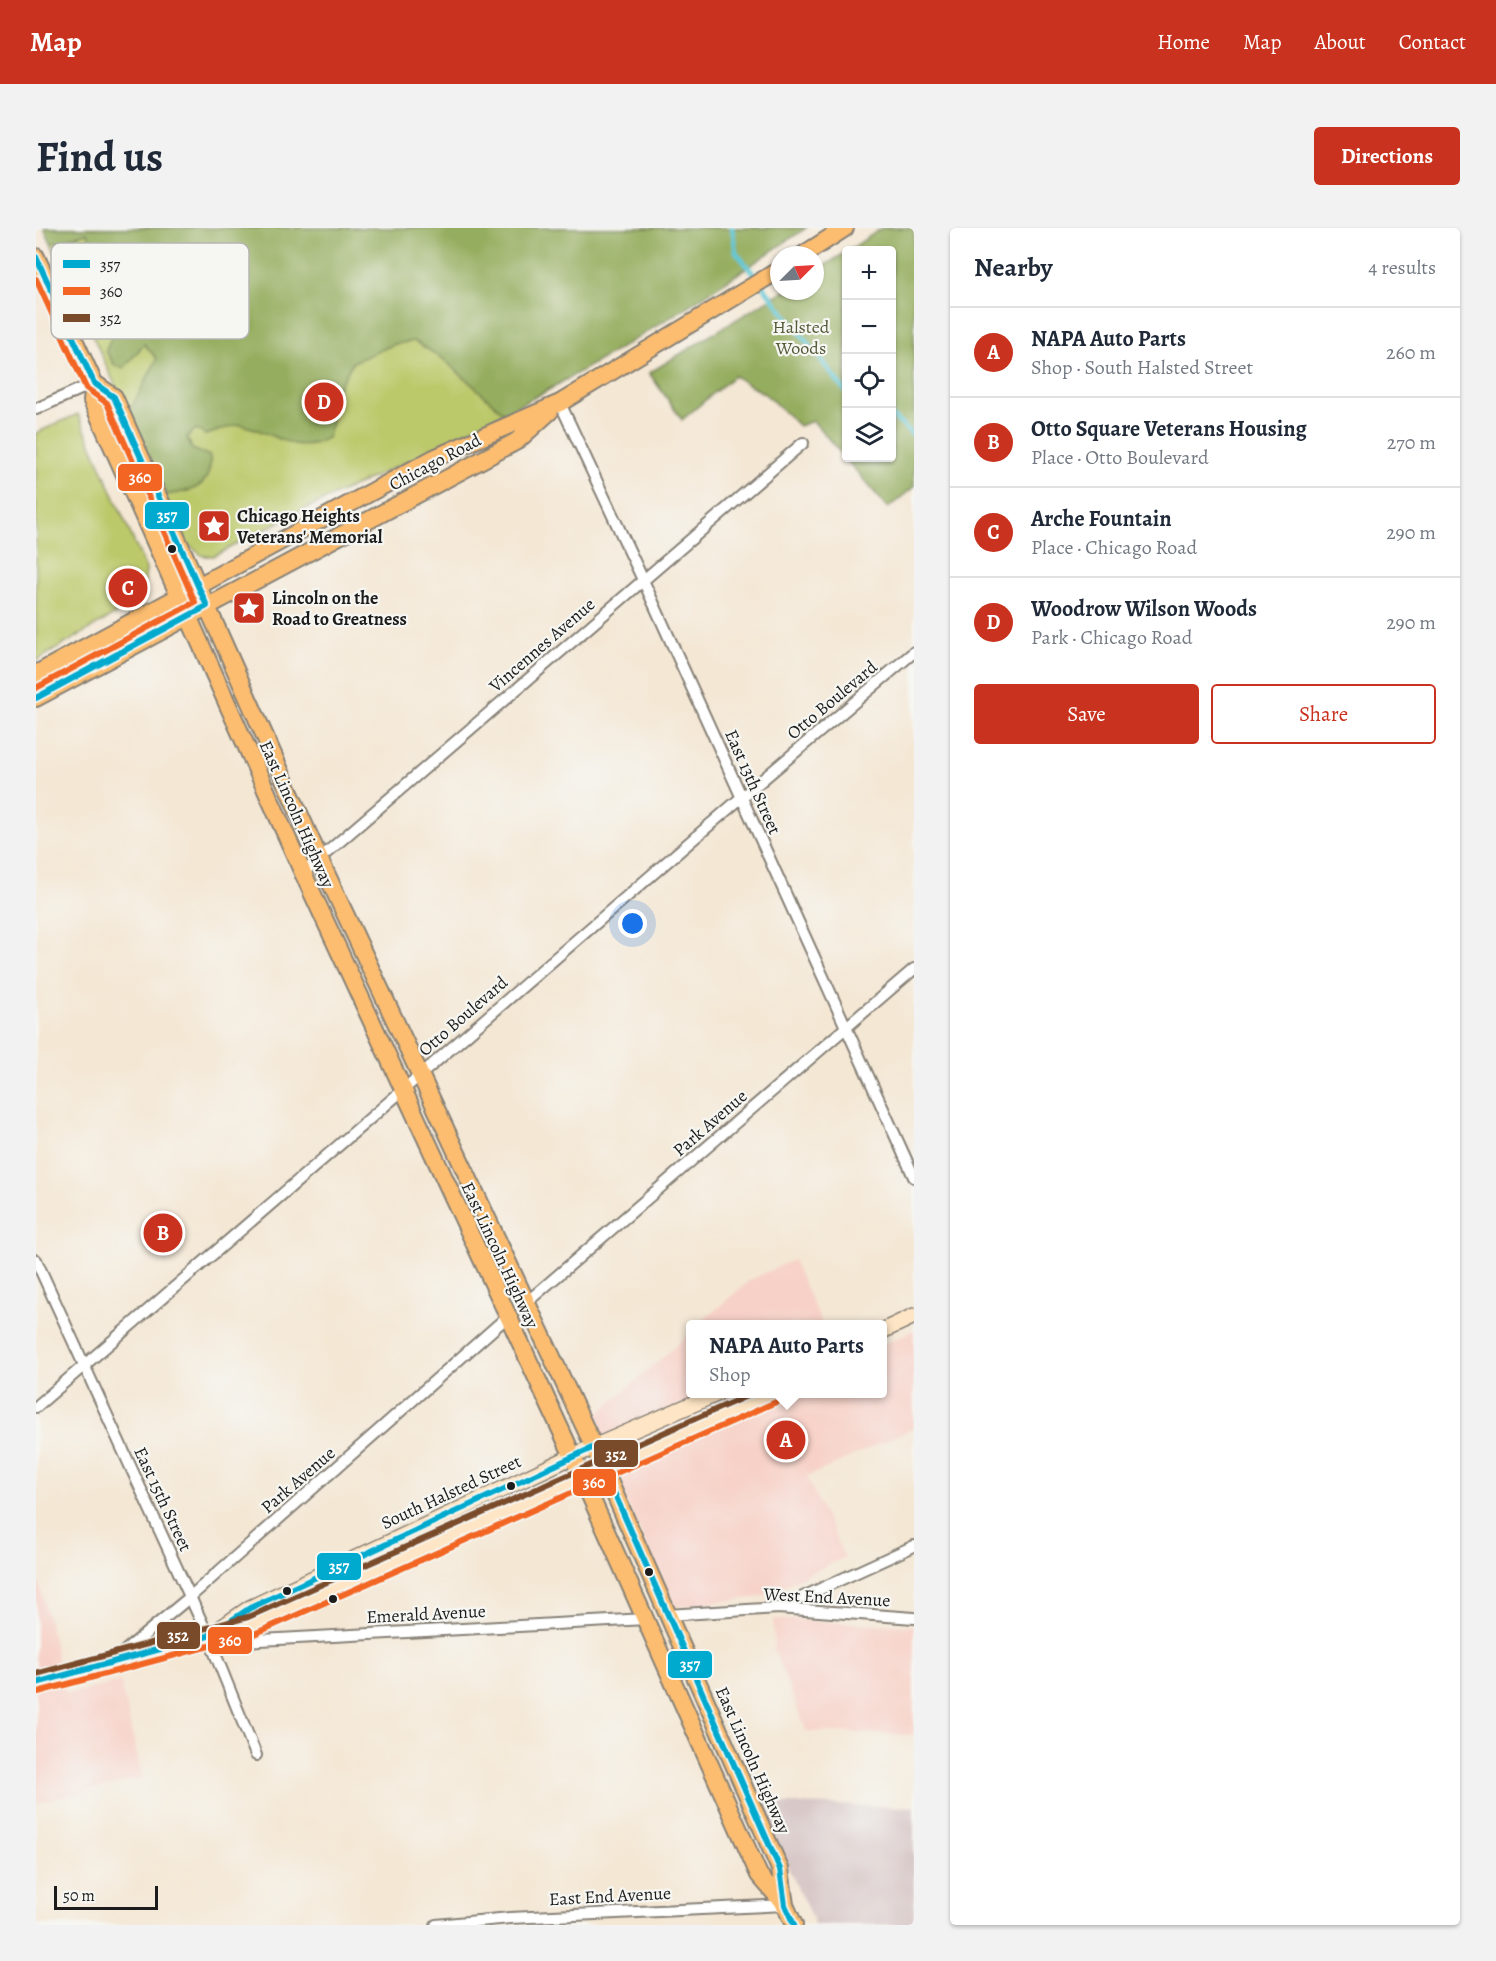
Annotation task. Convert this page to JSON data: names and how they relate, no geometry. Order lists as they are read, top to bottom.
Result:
{
  "streets": {
    "main road": ["Chicago Road", "East Lincoln Highway"],
    "street": [
      "Vincennes Avenue",
      "Otto Boulevard",
      "East 13th Street",
      "Park Avenue",
      "South Halsted Street",
      "East 15th Street",
      "West End Avenue",
      "Emerald Avenue",
      "East End Avenue"
    ]
  },
  "crossings": [
    ["Chicago Road", "East 13th Street"],
    ["Chicago Road", "East Lincoln Highway"],
    ["Vincennes Avenue", "East 13th Street"],
    ["Vincennes Avenue", "East Lincoln Highway"],
    ["Otto Boulevard", "East 13th Street"],
    ["Otto Boulevard", "East Lincoln Highway"],
    ["Otto Boulevard", "East 15th Street"],
    ["East 13th Street", "Park Avenue"],
    ["East Lincoln Highway", "Park Avenue"],
    ["East Lincoln Highway", "South Halsted Street"],
    ["East Lincoln Highway", "West End Avenue"],
    ["East Lincoln Highway", "Emerald Avenue"],
    ["East Lincoln Highway", "East End Avenue"],
    ["Park Avenue", "South Halsted Street"],
    ["Park Avenue", "East 15th Street"],
    ["South Halsted Street", "East 15th Street"],
    ["South Halsted Street", "Emerald Avenue"],
    ["East 15th Street", "Emerald Avenue"]
  ],
  "parks": ["Halsted Woods"],
  "places": {
    "place": ["Chicago Heights Veterans' Memorial", "Lincoln on the Road to Greatness"]
  },
  "lines": ["transit line 357", "transit line 360", "transit line 352"],
  "legend": ["357", "360", "352"],
  "scale_bar": "50 m",
  "north": "top right",
  "page": {
    "header": "Map",
    "nav": [
      "Home",
      "Map",
      "About",
      "Contact"
    ],
    "buttons": [
      "Directions",
      ["Save", "Share"]
    ],
    "title": "Find us",
    "heading": ["Nearby", "4 results"],
    "map_buttons": ["+", "−"],
    "list": [
      {
        "mark": "A",
        "name": "NAPA Auto Parts",
        "note": "Shop · South Halsted Street",
        "value": "260 m"
      },
      {
        "mark": "B",
        "name": "Otto Square Veterans Housing",
        "note": "Place · Otto Boulevard",
        "value": "270 m"
      },
      {
        "mark": "C",
        "name": "Arche Fountain",
        "note": "Place · Chicago Road",
        "value": "290 m"
      },
      {
        "mark": "D",
        "name": "Woodrow Wilson Woods",
        "note": "Park · Chicago Road",
        "value": "290 m"
      }
    ],
    "pins": [
      "D",
      "C",
      "B",
      "A"
    ],
    "popup": ["NAPA Auto Parts", "Shop"],
    "scale": "50 m"
  }
}
